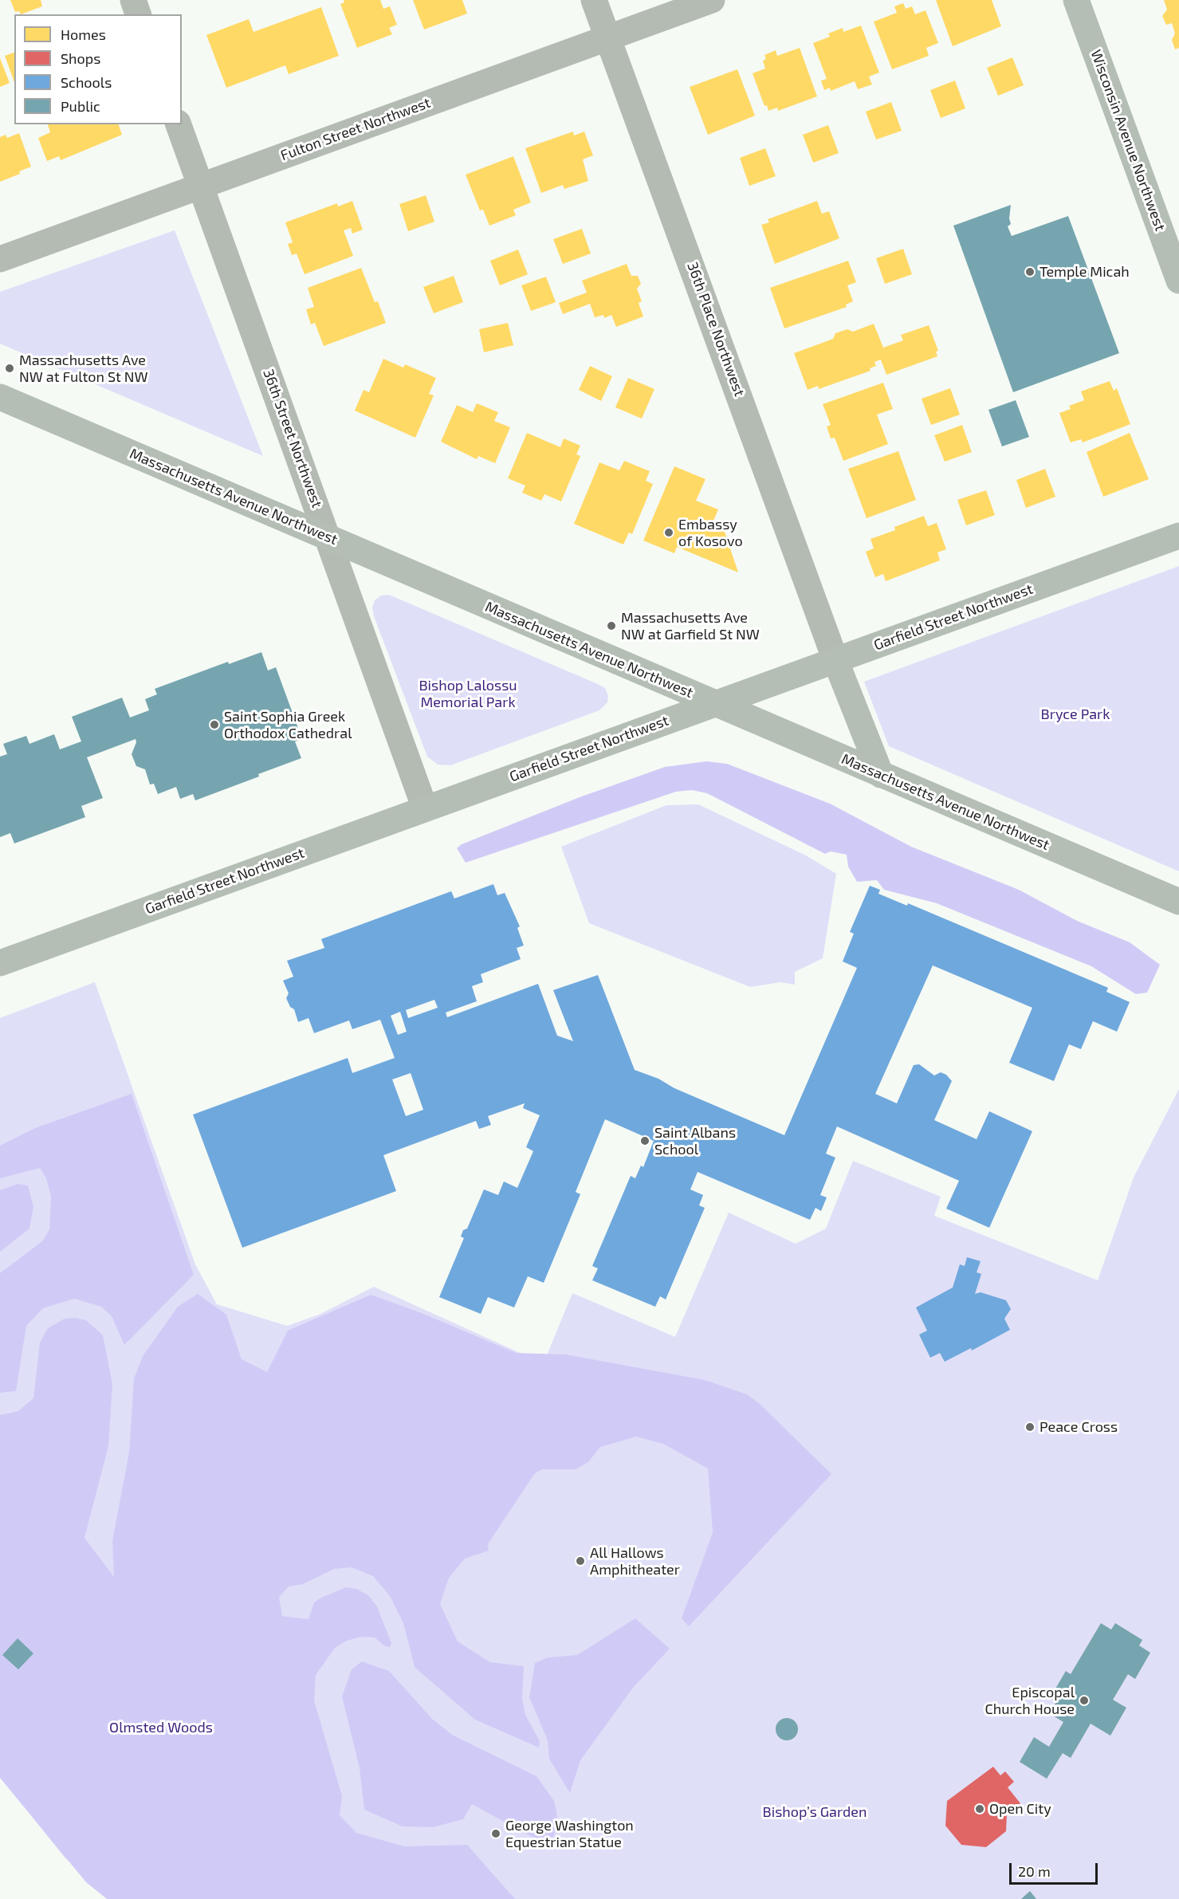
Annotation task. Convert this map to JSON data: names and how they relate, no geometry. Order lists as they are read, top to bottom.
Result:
{
  "streets": {
    "main road": ["Wisconsin Avenue Northwest", "Massachusetts Avenue Northwest", "Garfield Street Northwest"],
    "street": ["Fulton Street Northwest", "36th Place Northwest", "36th Street Northwest"]
  },
  "crossings": [
    ["Fulton Street Northwest", "36th Place Northwest"],
    ["Fulton Street Northwest", "36th Street Northwest"],
    ["36th Place Northwest", "Garfield Street Northwest"],
    ["36th Street Northwest", "Massachusetts Avenue Northwest"],
    ["36th Street Northwest", "Garfield Street Northwest"],
    ["Massachusetts Avenue Northwest", "Garfield Street Northwest"]
  ],
  "parks": [
    "Bishop Lalossu Memorial Park",
    "Bryce Park",
    "Olmsted Woods",
    "Bishop’s Garden"
  ],
  "places": [
    "Temple Micah",
    "Massachusetts Ave NW at Fulton St NW",
    "Embassy of Kosovo",
    "Massachusetts Ave NW at Garfield St NW",
    "Saint Sophia Greek Orthodox Cathedral",
    "Saint Albans School",
    "Peace Cross",
    "All Hallows Amphitheater",
    "Episcopal Church House",
    "Open City",
    "George Washington Equestrian Statue"
  ],
  "legend": [
    "Homes",
    "Shops",
    "Schools",
    "Public"
  ],
  "scale_bar": "20 m"
}
